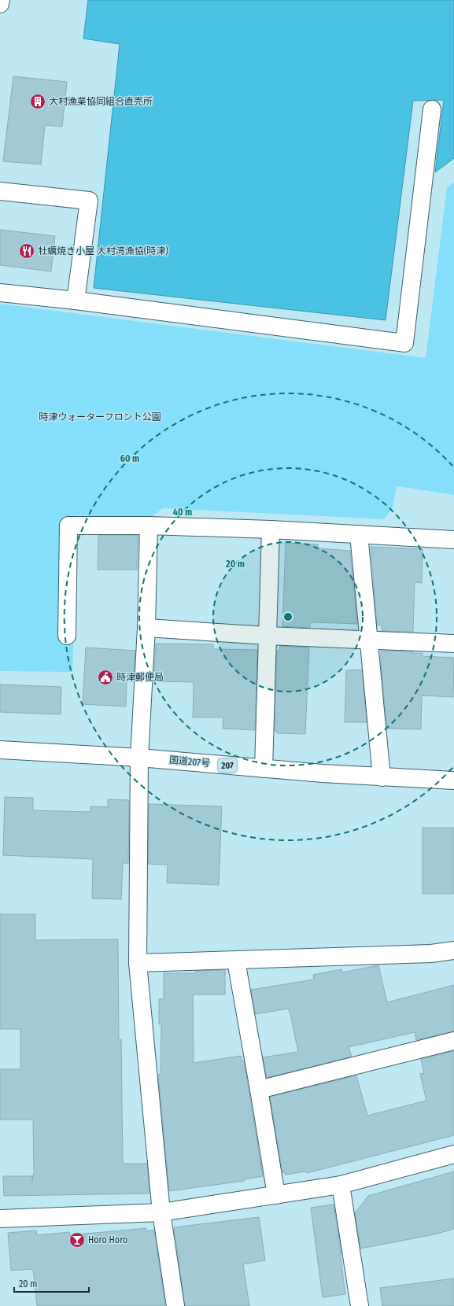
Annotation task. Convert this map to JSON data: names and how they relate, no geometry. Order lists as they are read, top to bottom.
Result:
{
  "streets": {
    "main road": ["国道207号", "207"]
  },
  "parks": ["時津ウォーターフロント公園"],
  "places": {
    "building": ["大村漁業協同組合直売所"],
    "restaurant": ["牡蠣焼き小屋 大村湾漁協(時津)"],
    "public building": ["時津郵便局"],
    "bar": ["Horo Horo"]
  },
  "scale_bar": "20 m",
  "rings": ["60 m", "40 m", "20 m"]
}
